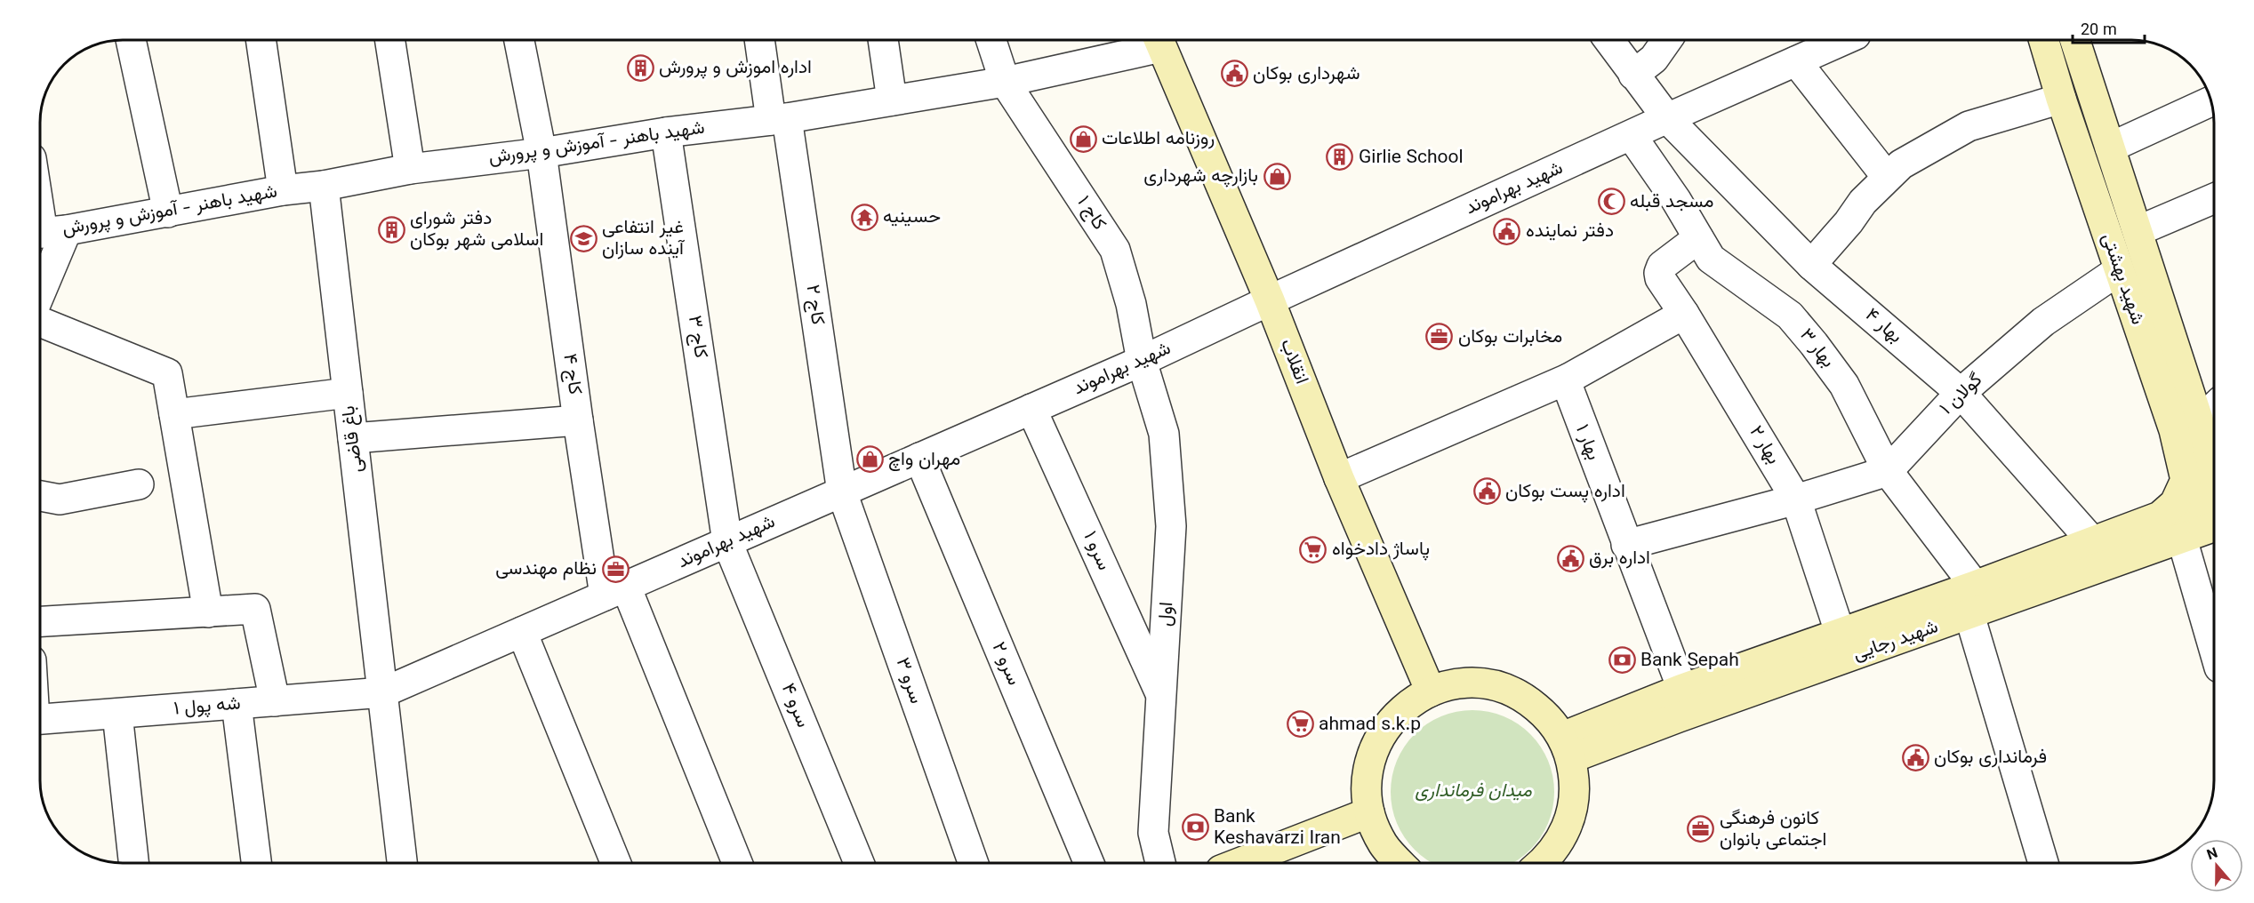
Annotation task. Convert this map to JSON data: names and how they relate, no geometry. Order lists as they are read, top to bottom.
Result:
{
  "streets": {
    "main road": ["شهید بهشتی", "انقلاب", "شهید رجایی"],
    "street": [
      "شهید باهنر - آموزش و پرورش",
      "شهید بهراموند",
      "کاج ۱",
      "کاج ۲",
      "بهار ۴",
      "کاج ۳",
      "بهار ۳",
      "کاج ۴",
      "گولان ۱",
      "باغ قاضی",
      "بهار ۱",
      "بهار ۲",
      "سرو ۱",
      "اول",
      "سرو ۲",
      "سرو ۳",
      "سرو ۴",
      "شه پول ۱"
    ]
  },
  "crossings": [
    ["شهید باهنر - آموزش و پرورش", "کاج ۱"],
    ["شهید باهنر - آموزش و پرورش", "کاج ۲"],
    ["شهید باهنر - آموزش و پرورش", "کاج ۳"],
    ["شهید باهنر - آموزش و پرورش", "انقلاب"],
    ["شهید باهنر - آموزش و پرورش", "کاج ۴"],
    ["شهید باهنر - آموزش و پرورش", "باغ قاضی"],
    ["شهید بهراموند", "کاج ۱"],
    ["شهید بهراموند", "کاج ۲"],
    ["شهید بهراموند", "بهار ۴"],
    ["شهید بهراموند", "کاج ۳"],
    ["شهید بهراموند", "بهار ۳"],
    ["شهید بهراموند", "انقلاب"],
    ["شهید بهراموند", "کاج ۴"],
    ["شهید بهراموند", "باغ قاضی"],
    ["شهید بهراموند", "سرو ۱"],
    ["شهید بهراموند", "اول"],
    ["شهید بهراموند", "سرو ۲"],
    ["شهید بهراموند", "سرو ۳"],
    ["شهید بهراموند", "سرو ۴"],
    ["شهید بهراموند", "شه پول ۱"],
    ["کاج ۱", "اول"],
    ["شهید بهشتی", "گولان ۱"],
    ["شهید بهشتی", "شهید رجایی"],
    ["کاج ۲", "سرو ۳"],
    ["بهار ۴", "گولان ۱"],
    ["بهار ۴", "شهید رجایی"],
    ["کاج ۳", "سرو ۴"],
    ["بهار ۳", "گولان ۱"],
    ["بهار ۳", "بهار ۲"],
    ["بهار ۳", "شهید رجایی"],
    ["گولان ۱", "بهار ۱"],
    ["گولان ۱", "بهار ۲"],
    ["باغ قاضی", "شه پول ۱"],
    ["بهار ۱", "شهید رجایی"],
    ["بهار ۲", "شهید رجایی"],
    ["سرو ۱", "اول"]
  ],
  "parks": ["میدان فرمانداری"],
  "places": {
    "building": ["اداره اموزش و پرورش", "Girlie School", "دفتر شورای اسلامی شهر بوکان"],
    "public building": [
      "شهرداری بوکان",
      "دفتر نماینده",
      "اداره پست بوکان",
      "اداره برق",
      "فرمانداری بوکان"
    ],
    "shop": ["روزنامه اطلاعات", "بازارچه شهرداری", "مهران واچ"],
    "mosque": ["مسجد قبله"],
    "temple": ["حسینیه"],
    "school or university": ["غیر انتفاعی آینده سازان"],
    "office": ["مخابرات بوکان", "نظام مهندسی", "کانون فرهنگی اجتماعی بانوان"],
    "supermarket": ["پاساژ دادخواه", "ahmad s.k.p"],
    "bank": ["Bank Sepah", "Bank Keshavarzi Iran"]
  },
  "scale_bar": "20 m",
  "north": "top"
}
